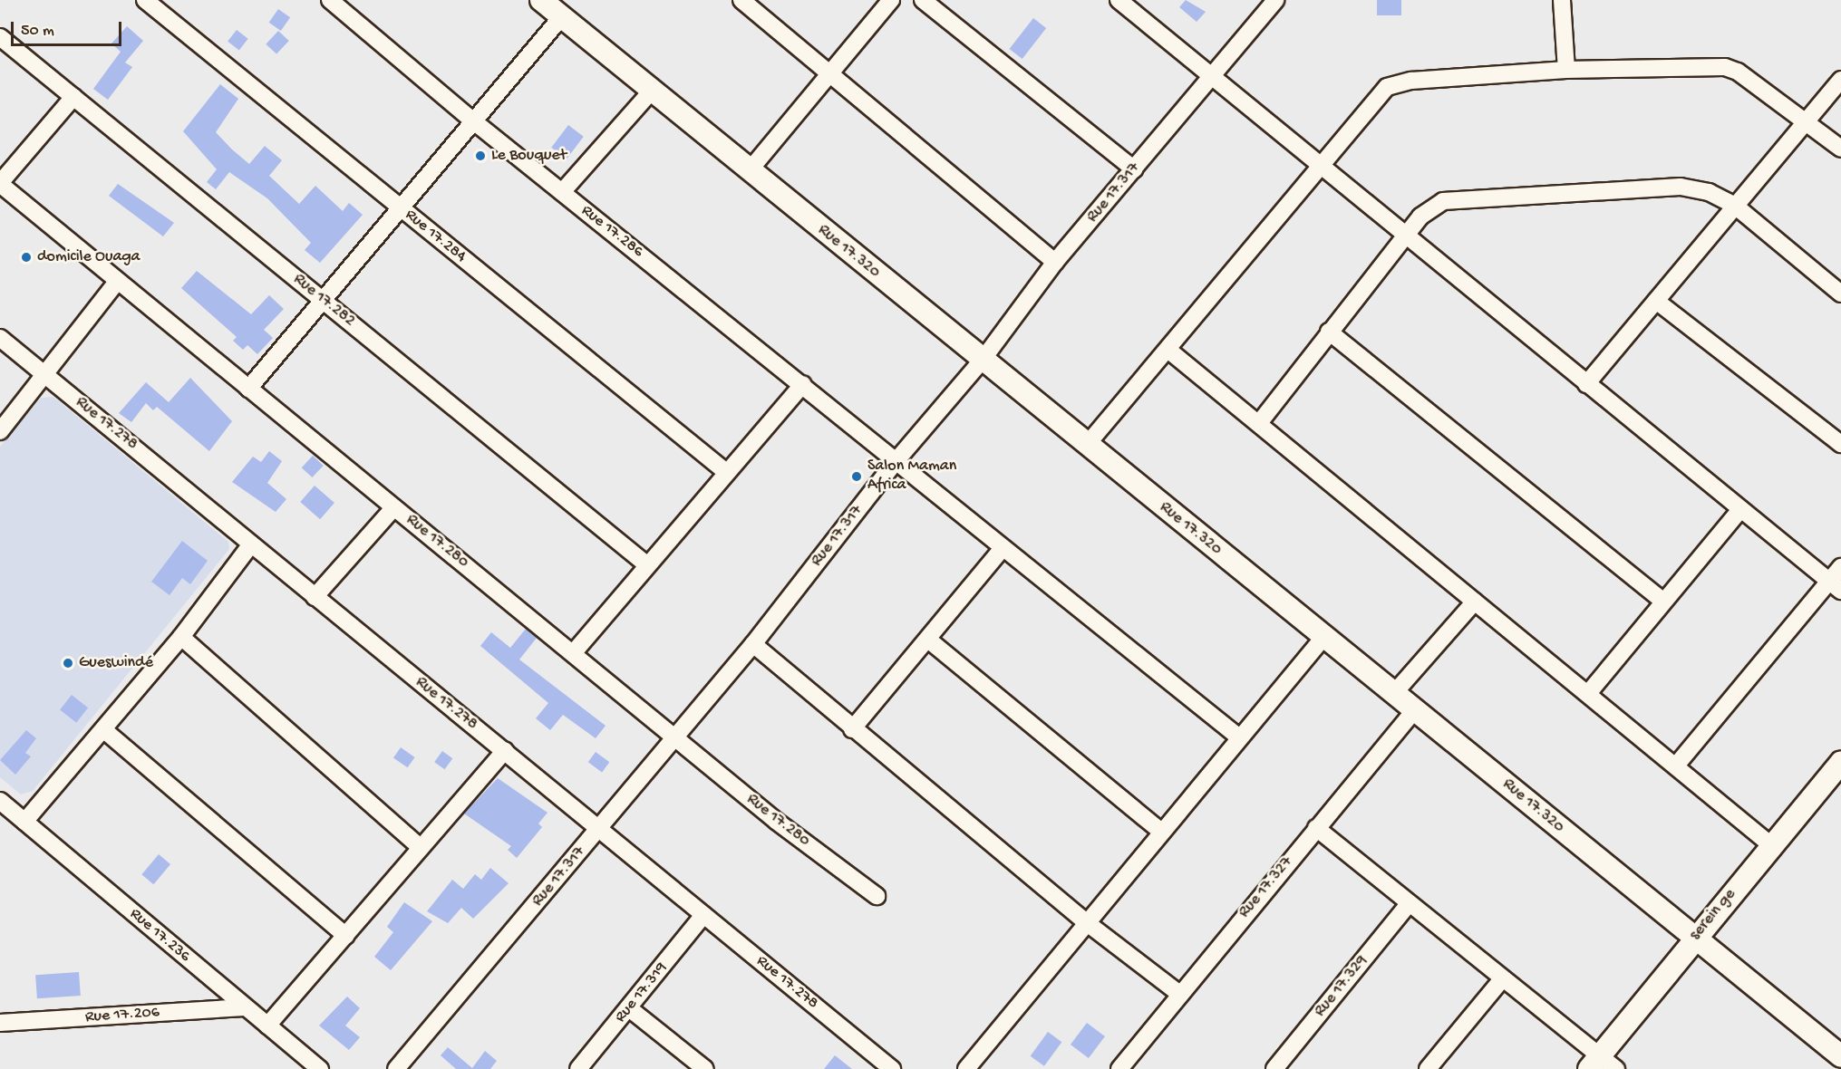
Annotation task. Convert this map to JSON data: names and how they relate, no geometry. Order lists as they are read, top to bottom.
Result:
{
  "streets": {
    "street": [
      "Rue 17.317",
      "Rue 17.286",
      "Rue 17.284",
      "Rue 17.320",
      "Rue 17.282",
      "Rue 17.278",
      "Rue 17.280",
      "Rue 17.327",
      "serein ge",
      "Rue 17.236",
      "Rue 17.329",
      "Rue 17.319",
      "Rue 17.206"
    ]
  },
  "crossings": [
    ["Rue 17.317", "Rue 17.286"],
    ["Rue 17.317", "Rue 17.320"],
    ["Rue 17.317", "Rue 17.278"],
    ["Rue 17.317", "Rue 17.280"],
    ["Rue 17.320", "Rue 17.327"],
    ["Rue 17.320", "serein ge"],
    ["Rue 17.278", "Rue 17.319"],
    ["Rue 17.236", "Rue 17.206"]
  ],
  "places": [
    "Le Bouquet",
    "domicile Ouaga",
    "Salon Maman Africa",
    "Gueswindé"
  ],
  "scale_bar": "50 m"
}
